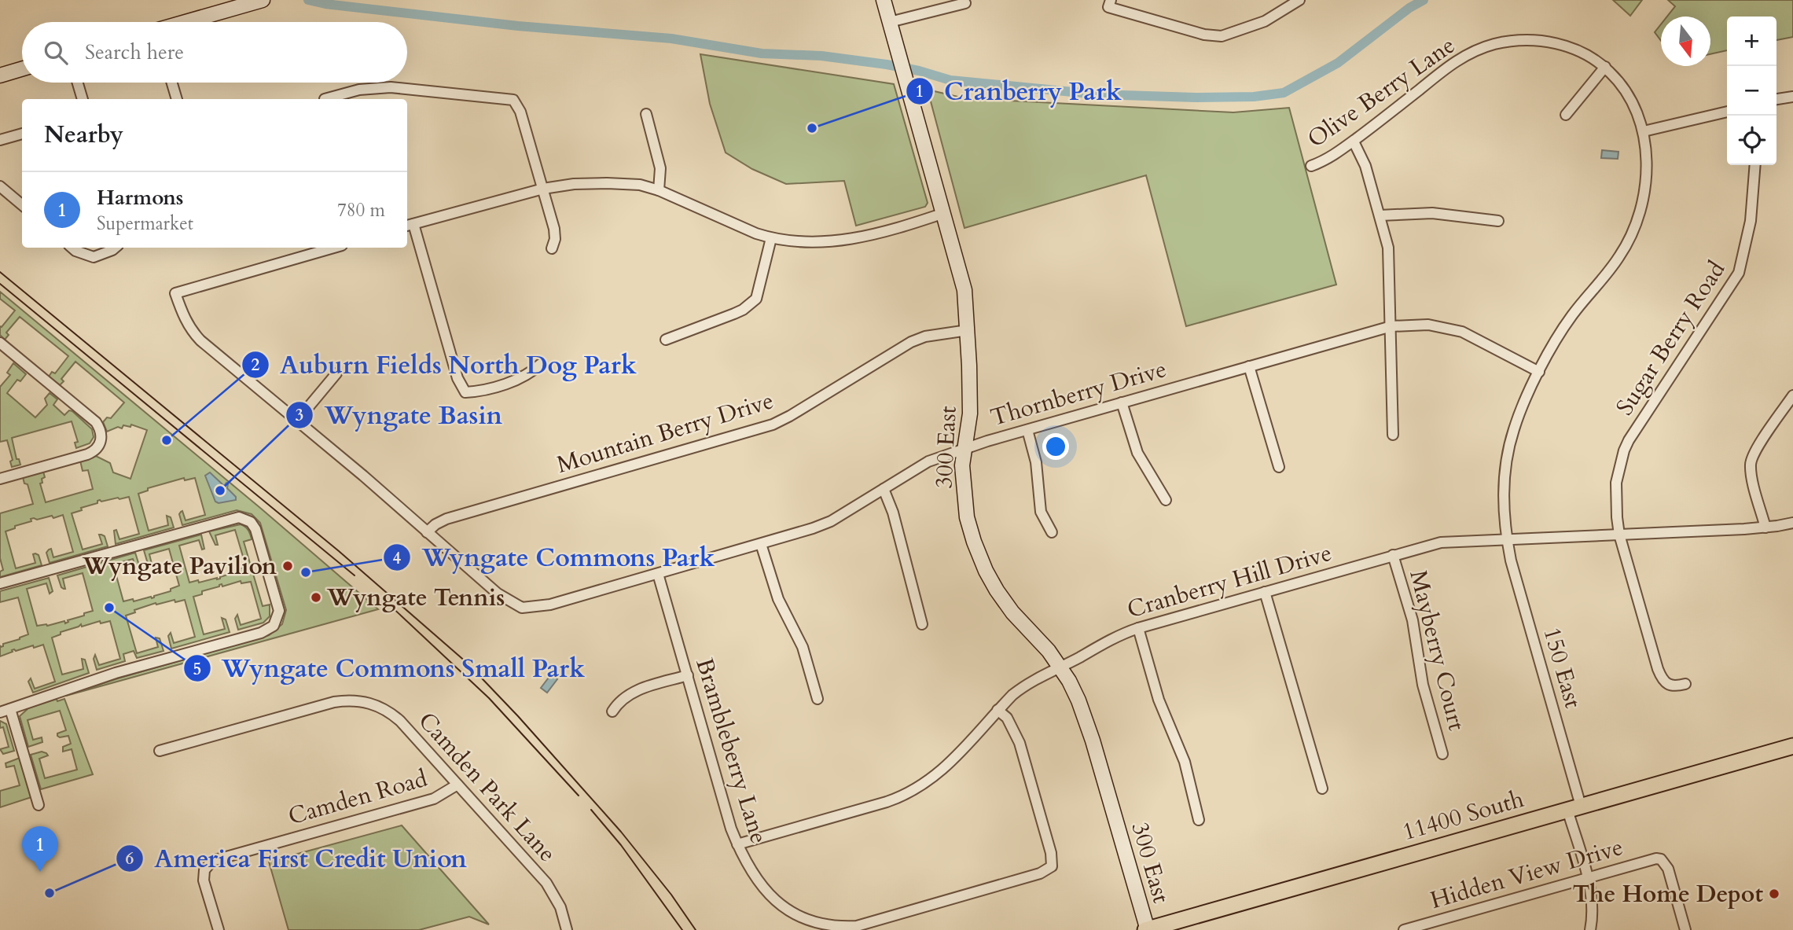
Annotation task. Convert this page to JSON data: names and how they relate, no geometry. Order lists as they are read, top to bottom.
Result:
{
  "streets": {
    "main road": ["11400 South"],
    "street": [
      "Olive Berry Lane",
      "Sugar Berry Road",
      "Thornberry Drive",
      "Mountain Berry Drive",
      "300 East",
      "Cranberry Hill Drive",
      "Mayberry Court",
      "150 East",
      "Brambleberry Lane",
      "Camden Park Lane",
      "Camden Road",
      "Hidden View Drive"
    ]
  },
  "crossings": [
    ["Olive Berry Lane", "Thornberry Drive"],
    ["Olive Berry Lane", "Cranberry Hill Drive"],
    ["Olive Berry Lane", "150 East"],
    ["Sugar Berry Road", "Cranberry Hill Drive"],
    ["Thornberry Drive", "Mountain Berry Drive"],
    ["Thornberry Drive", "300 East"],
    ["Thornberry Drive", "Brambleberry Lane"],
    ["Mountain Berry Drive", "300 East"],
    ["300 East", "Cranberry Hill Drive"],
    ["300 East", "11400 South"],
    ["Cranberry Hill Drive", "Mayberry Court"],
    ["Cranberry Hill Drive", "150 East"],
    ["Cranberry Hill Drive", "Brambleberry Lane"],
    ["150 East", "11400 South"],
    ["150 East", "Hidden View Drive"],
    ["Camden Park Lane", "Camden Road"]
  ],
  "places": [
    "Cranberry Park",
    "Auburn Fields North Dog Park",
    "Wyngate Basin",
    "Wyngate Pavilion",
    "Wyngate Commons Park",
    "Wyngate Tennis",
    "Wyngate Commons Small Park",
    "America First Credit Union",
    "The Home Depot"
  ],
  "north": "bottom",
  "page": {
    "map_buttons": ["+", "−"],
    "search": "Search here",
    "heading": "Nearby",
    "list": [
      {
        "mark": "1",
        "name": "Harmons",
        "note": "Supermarket",
        "value": "780 m"
      }
    ],
    "pins": "1"
  }
}
